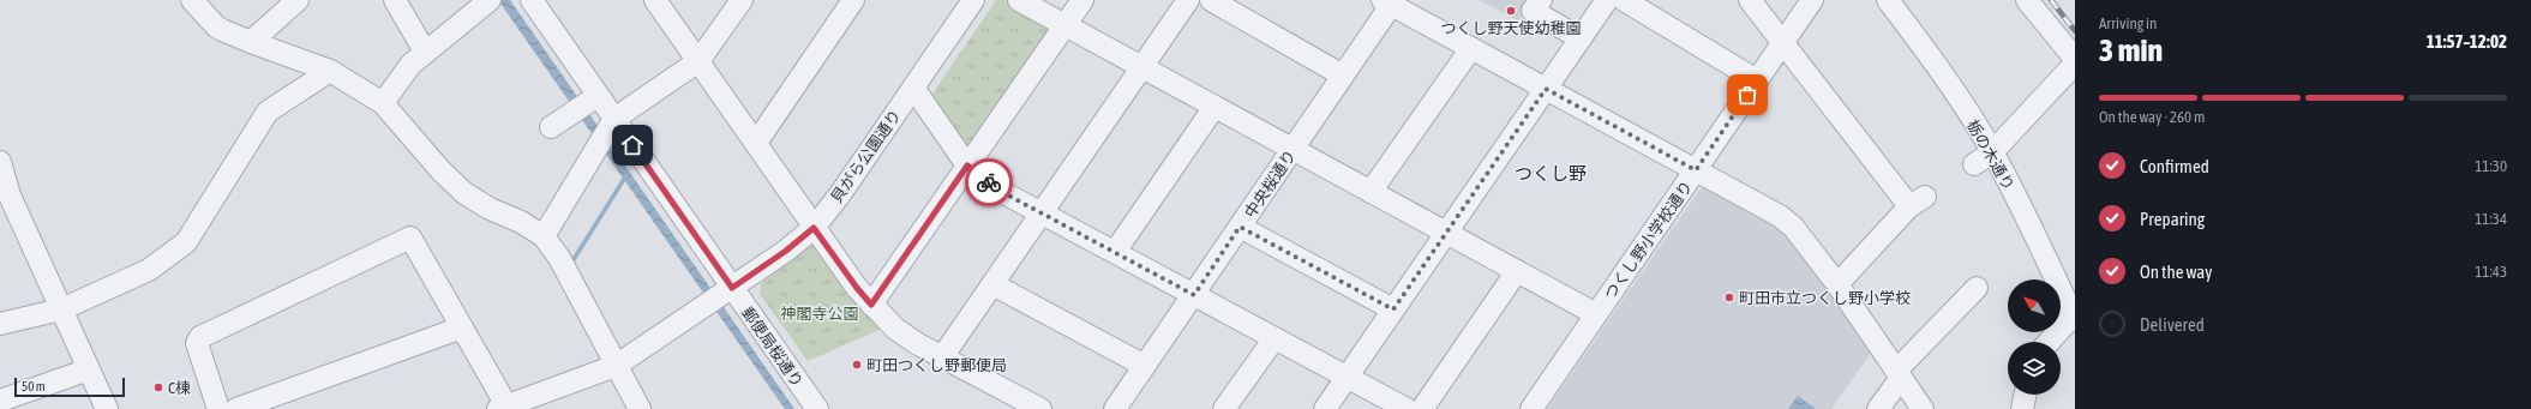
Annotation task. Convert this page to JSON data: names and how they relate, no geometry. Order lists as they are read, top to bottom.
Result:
{
  "streets": {
    "street": [
      "栃の木通り",
      "貝がら公園通り",
      "中央桜通り",
      "つくし野小学校通り",
      "郵便局桜通り"
    ]
  },
  "crossings": [
    ["貝がら公園通り", "郵便局桜通り"]
  ],
  "districts": ["つくし野"],
  "parks": ["神閣寺公園"],
  "places": [
    "つくし野天使幼稚園",
    "町田市立つくし野小学校",
    "町田つくし野郵便局",
    "C棟"
  ],
  "scale_bar": "50 m",
  "north": "top left",
  "page": {
    "heading": ["3 min", "Arriving in", "11:57–12:02"],
    "bar": "On the way · 260 m",
    "list": [
      ["Confirmed", "11:30"],
      ["Preparing", "11:34"],
      ["On the way", "11:43"],
      "Delivered"
    ],
    "scale": "50 m"
  }
}
